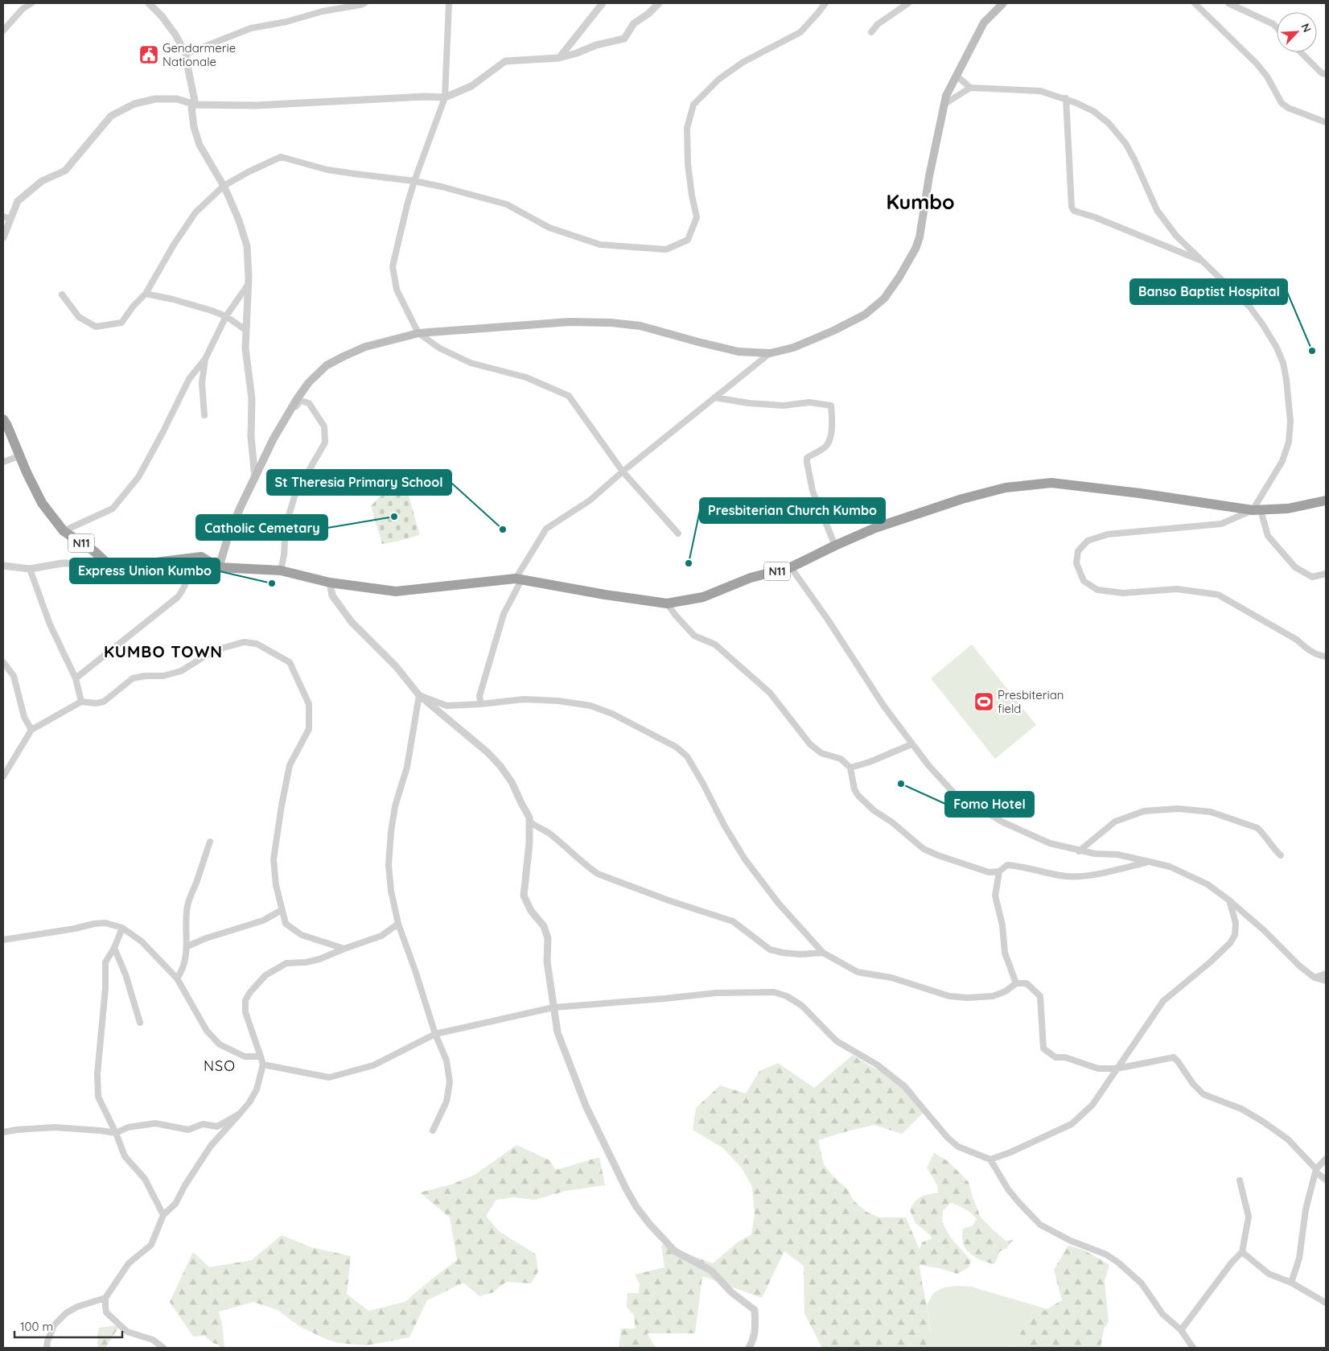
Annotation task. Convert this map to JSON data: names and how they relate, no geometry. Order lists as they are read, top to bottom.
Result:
{
  "streets": {
    "highway": ["N11"]
  },
  "districts": ["Kumbo", "KUMBO TOWN", "NSO"],
  "places": {
    "public building": ["Gendarmerie Nationale"],
    "other": [
      "Banso Baptist Hospital",
      "Catholic Cemetary",
      "St Theresia Primary School",
      "Presbiterian Church Kumbo",
      "Express Union Kumbo",
      "Fomo Hotel"
    ],
    "sports": ["Presbiterian field"]
  },
  "scale_bar": "100 m",
  "north": "top right"
}
